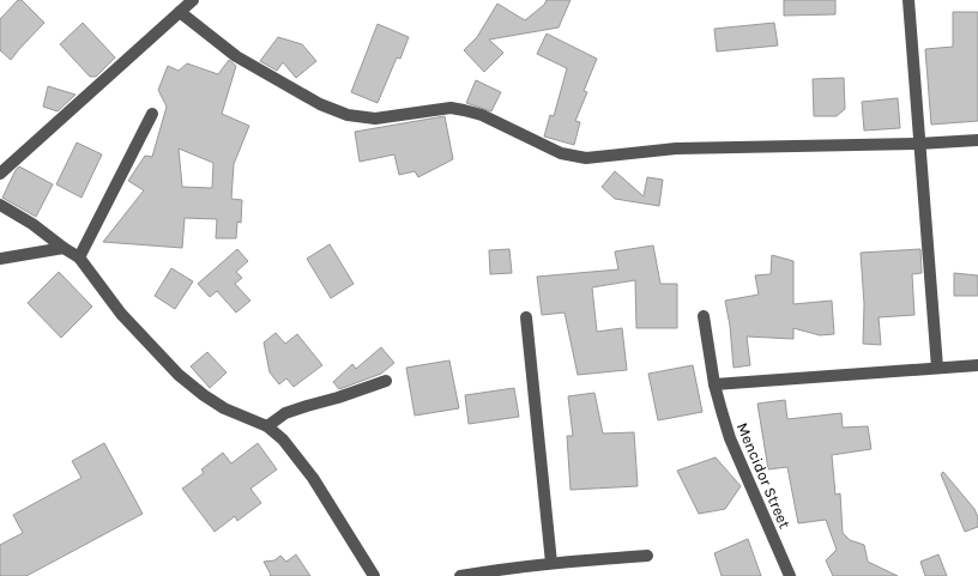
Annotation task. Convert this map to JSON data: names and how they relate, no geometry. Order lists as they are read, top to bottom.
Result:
{
  "streets": {
    "street": ["Mencidor Street"]
  }
}
